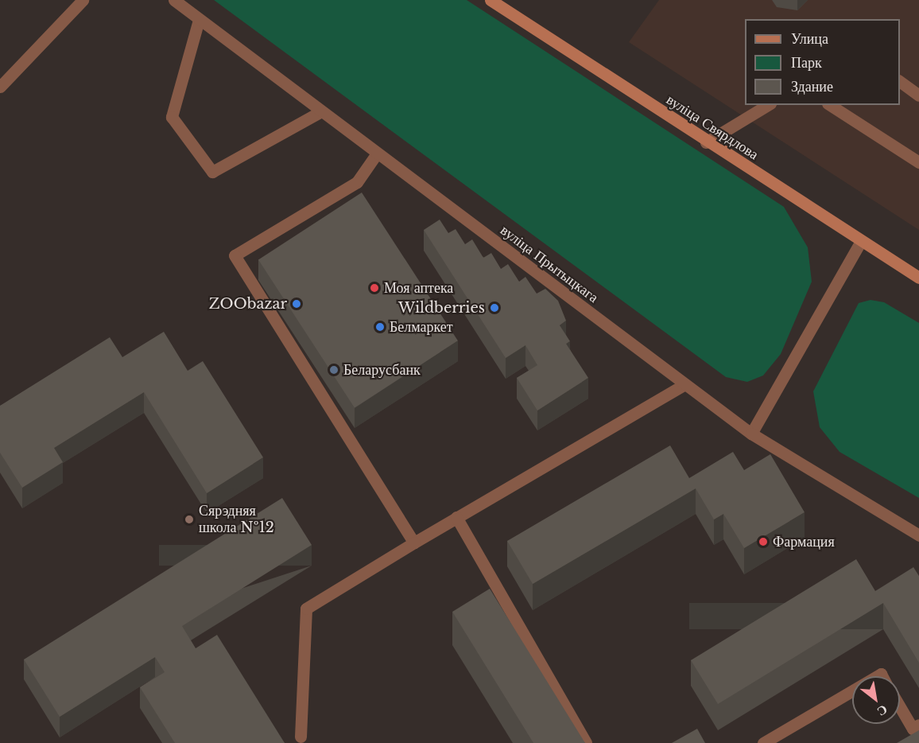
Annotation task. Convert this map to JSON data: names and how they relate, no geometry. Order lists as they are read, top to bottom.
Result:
{
  "streets": {
    "main road": ["вуліца Свярдлова"],
    "street": ["вуліца Прытыцкага"]
  },
  "places": [
    "Моя аптека",
    "ZOObazar",
    "Wildberries",
    "Белмаркет",
    "Беларусбанк",
    "Сярэдняя школа №12",
    "Фармация"
  ],
  "legend": ["Улица", "Парк", "Здание"],
  "north": "bottom right"
}
